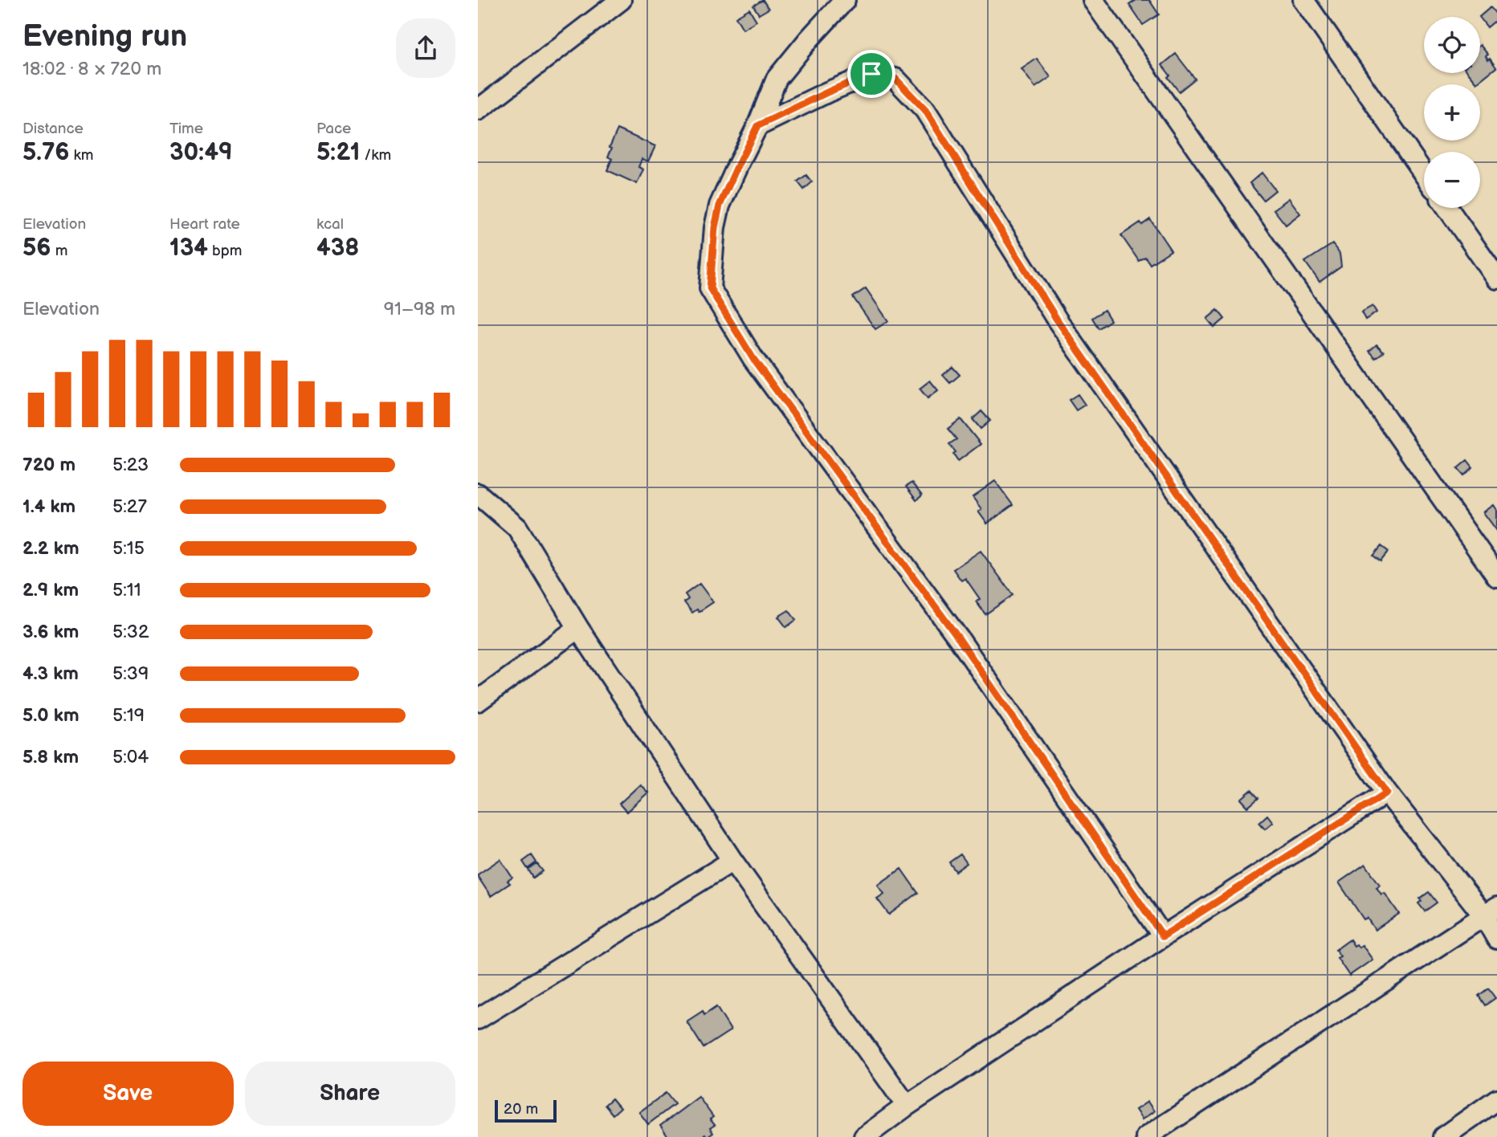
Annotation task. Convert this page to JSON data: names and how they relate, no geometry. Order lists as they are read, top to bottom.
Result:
{
  "scale_bar": "20 m",
  "page": {
    "heading": ["Evening run", "18:02 · 8 × 720 m"],
    "map_buttons": ["+", "−"],
    "stats": [
      ["Distance", "5.76 km"],
      ["Time", "30:49"],
      ["Pace", "5:21 /km"],
      ["Elevation", "56 m"],
      ["Heart rate", "134 bpm"],
      ["kcal", "438"]
    ],
    "chart": ["Elevation", "91–98 m"],
    "list": [
      {
        "name": "720 m",
        "note": "5:23"
      },
      {
        "name": "1.4 km",
        "note": "5:27"
      },
      {
        "name": "2.2 km",
        "note": "5:15"
      },
      {
        "name": "2.9 km",
        "note": "5:11"
      },
      {
        "name": "3.6 km",
        "note": "5:32"
      },
      {
        "name": "4.3 km",
        "note": "5:39"
      },
      {
        "name": "5.0 km",
        "note": "5:19"
      },
      {
        "name": "5.8 km",
        "note": "5:04"
      }
    ],
    "buttons": ["Save", "Share"],
    "scale": "20 m"
  }
}
